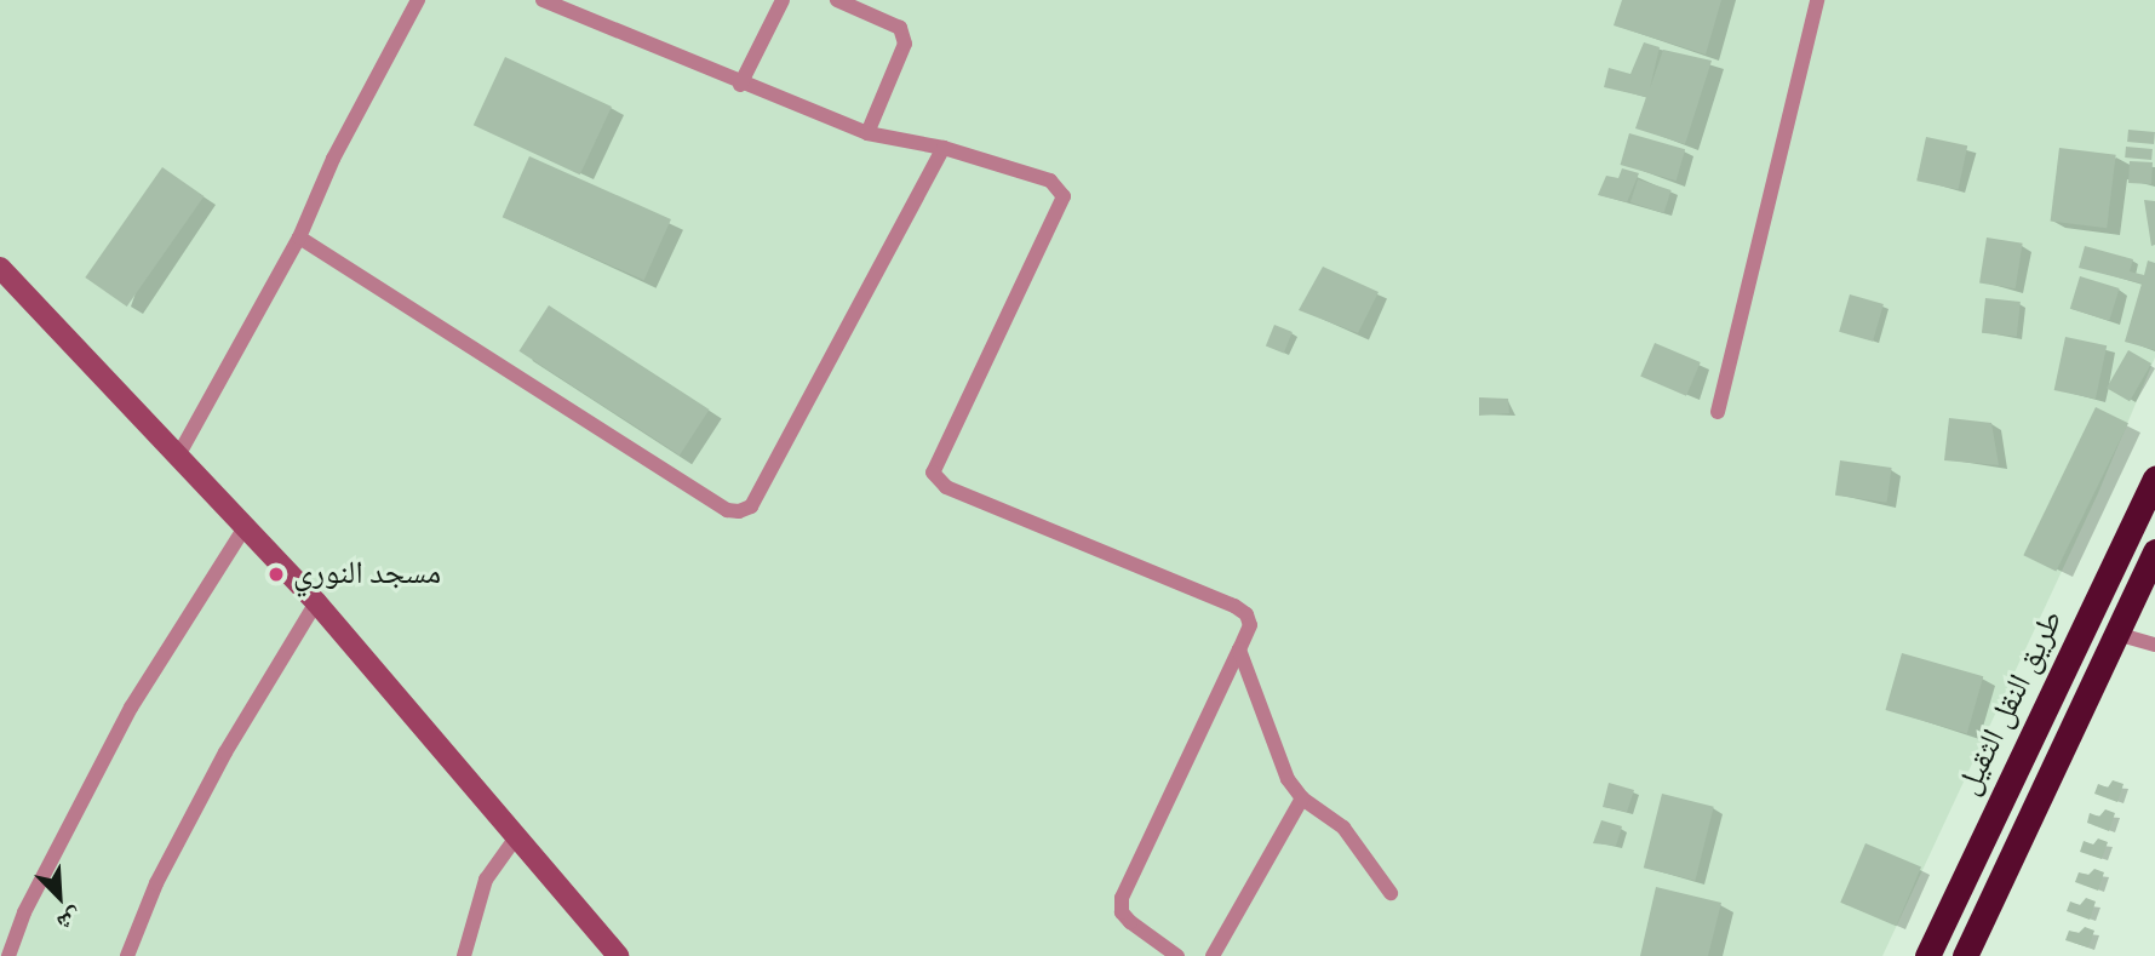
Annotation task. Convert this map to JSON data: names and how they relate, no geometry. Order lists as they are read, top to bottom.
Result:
{
  "streets": {
    "highway": ["طريق النقل الثقيل"]
  },
  "places": ["مسجد النوري"],
  "north": "bottom right"
}
